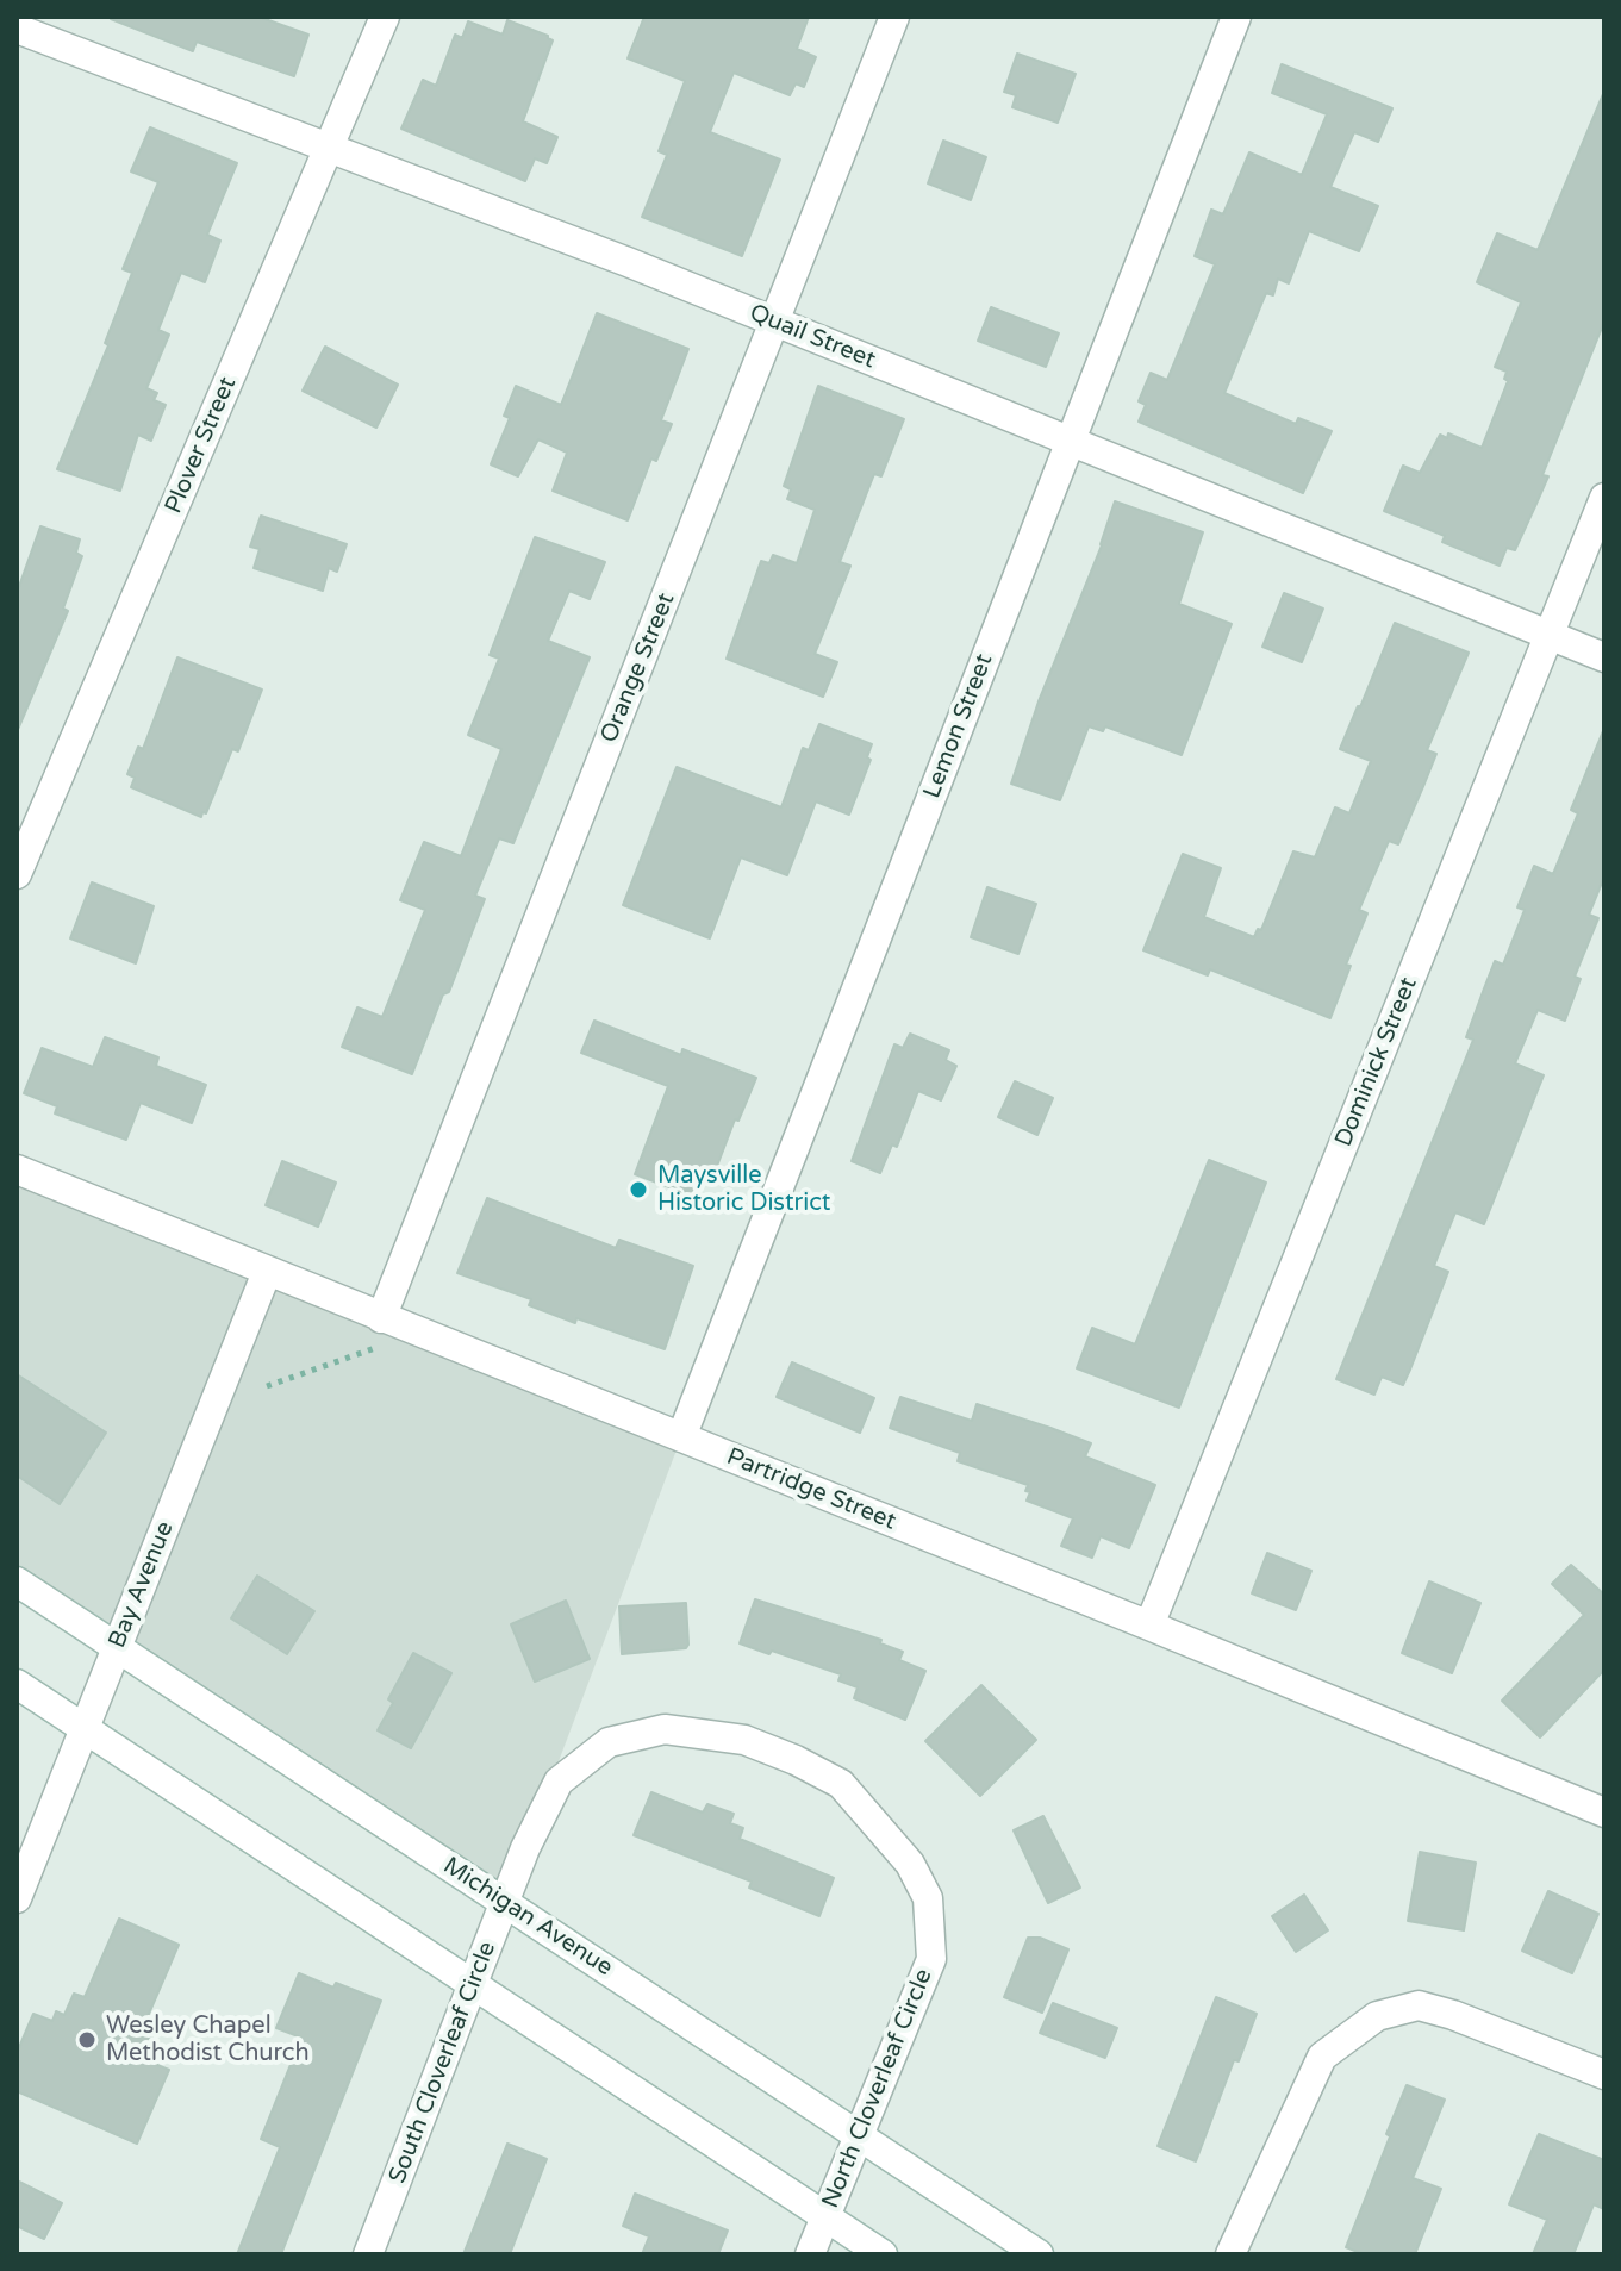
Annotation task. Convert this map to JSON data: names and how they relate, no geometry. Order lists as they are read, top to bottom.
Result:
{
  "streets": {
    "street": [
      "Quail Street",
      "Plover Street",
      "Orange Street",
      "Lemon Street",
      "Dominick Street",
      "Partridge Street",
      "Bay Avenue",
      "Michigan Avenue",
      "South Cloverleaf Circle",
      "North Cloverleaf Circle"
    ]
  },
  "crossings": [
    ["Quail Street", "Plover Street"],
    ["Quail Street", "Orange Street"],
    ["Quail Street", "Lemon Street"],
    ["Quail Street", "Dominick Street"],
    ["Orange Street", "Partridge Street"],
    ["Lemon Street", "Partridge Street"],
    ["Dominick Street", "Partridge Street"],
    ["Partridge Street", "Bay Avenue"],
    ["Bay Avenue", "Michigan Avenue"],
    ["Michigan Avenue", "South Cloverleaf Circle"],
    ["Michigan Avenue", "North Cloverleaf Circle"],
    ["South Cloverleaf Circle", "North Cloverleaf Circle"]
  ],
  "places": ["Maysville Historic District", "Wesley Chapel Methodist Church"]
}
